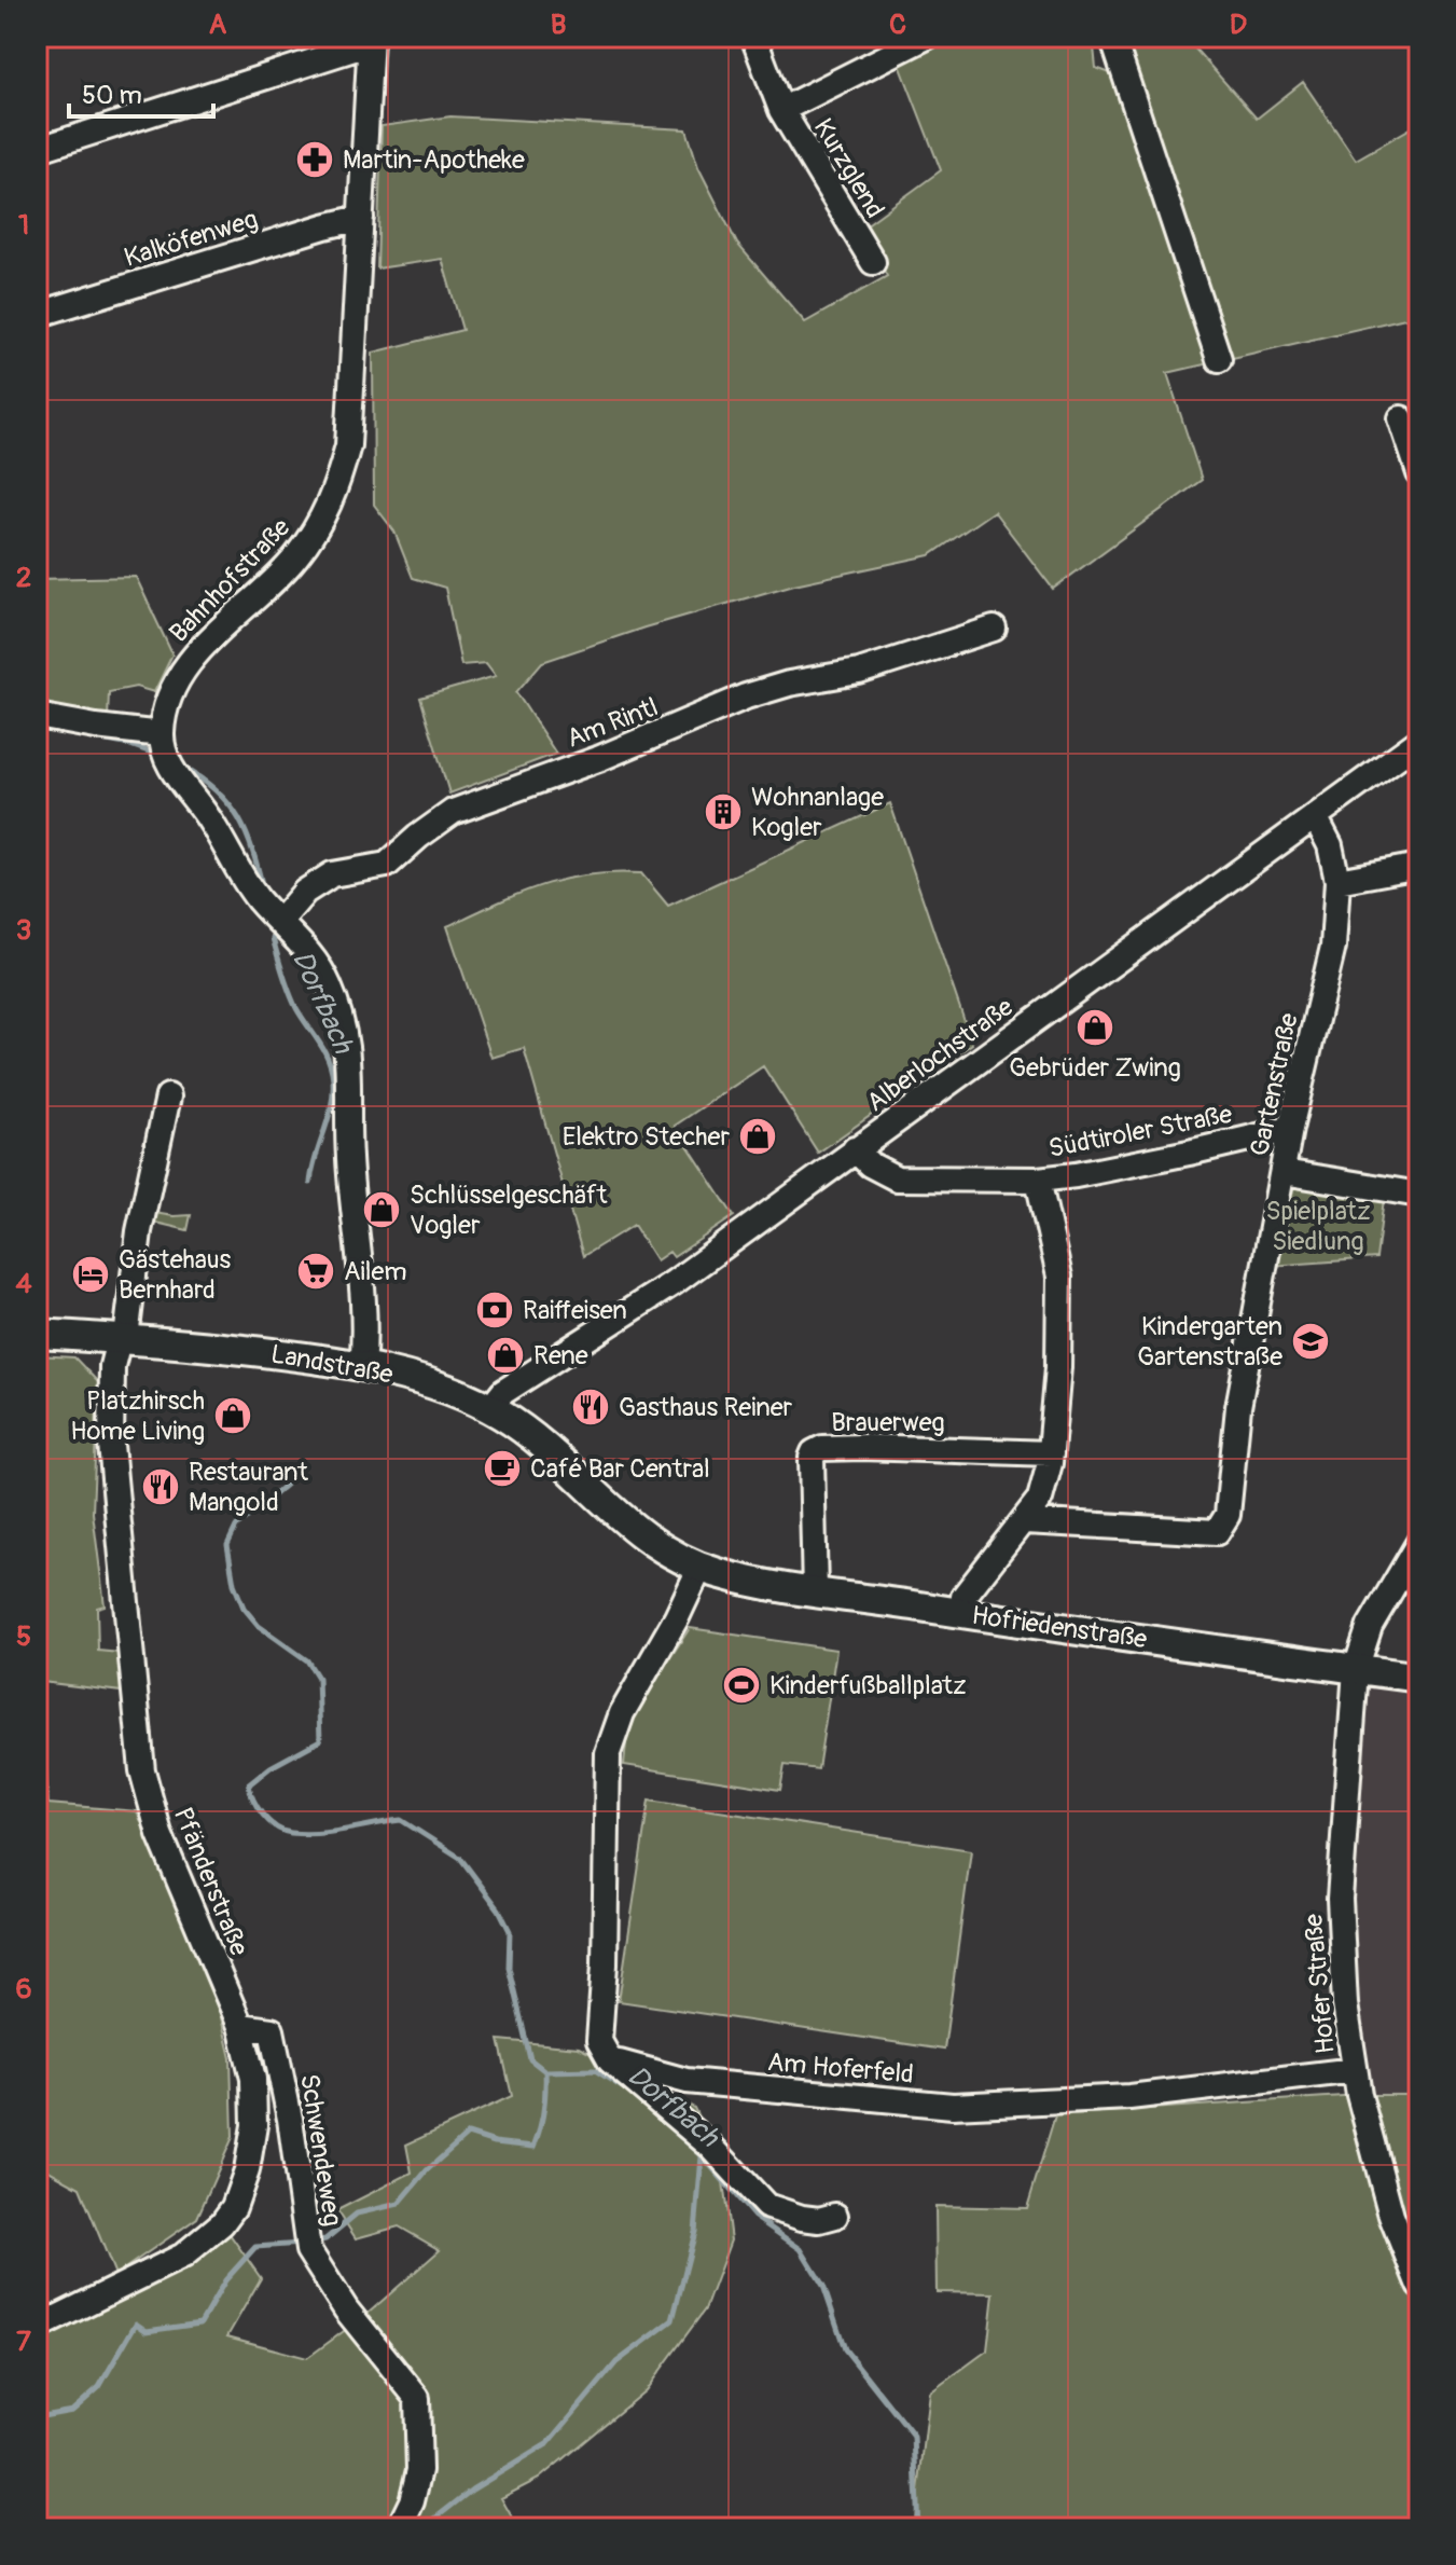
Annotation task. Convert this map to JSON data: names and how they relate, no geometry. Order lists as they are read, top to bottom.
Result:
{
  "streets": {
    "main road": ["Landstraße", "Hofriedenstraße"],
    "street": [
      "Kurzglend",
      "Kalköfenweg",
      "Bahnhofstraße",
      "Am Rintl",
      "Alberlochstraße",
      "Gartenstraße",
      "Südtiroler Straße",
      "Brauerweg",
      "Pfänderstraße",
      "Hofer Straße",
      "Am Hoferfeld",
      "Schwendeweg"
    ]
  },
  "crossings": [
    ["Kalköfenweg", "Bahnhofstraße"],
    ["Alberlochstraße", "Gartenstraße"],
    ["Alberlochstraße", "Südtiroler Straße"],
    ["Alberlochstraße", "Landstraße"],
    ["Gartenstraße", "Südtiroler Straße"],
    ["Landstraße", "Hofriedenstraße"],
    ["Landstraße", "Pfänderstraße"],
    ["Brauerweg", "Hofriedenstraße"],
    ["Hofriedenstraße", "Hofer Straße"],
    ["Pfänderstraße", "Schwendeweg"],
    ["Hofer Straße", "Am Hoferfeld"]
  ],
  "water": ["Dorfbach"],
  "parks": ["Spielplatz Siedlung"],
  "places": {
    "pharmacy": ["Martin-Apotheke"],
    "building": ["Wohnanlage Kogler"],
    "shop": [
      "Gebrüder Zwing",
      "Elektro Stecher",
      "Schlüsselgeschäft Vogler",
      "Rene",
      "Platzhirsch Home Living"
    ],
    "supermarket": ["Ailem"],
    "hotel": ["Gästehaus Bernhard"],
    "bank": ["Raiffeisen"],
    "school or university": ["Kindergarten Gartenstraße"],
    "restaurant": ["Gasthaus Reiner", "Restaurant Mangold"],
    "cafe": ["Café Bar Central"],
    "sports": ["Kinderfußballplatz"]
  },
  "scale_bar": "50 m",
  "grid": {
    "columns": [
      "A",
      "B",
      "C",
      "D"
    ],
    "rows": [
      "1",
      "2",
      "3",
      "4",
      "5",
      "6",
      "7"
    ]
  }
}
